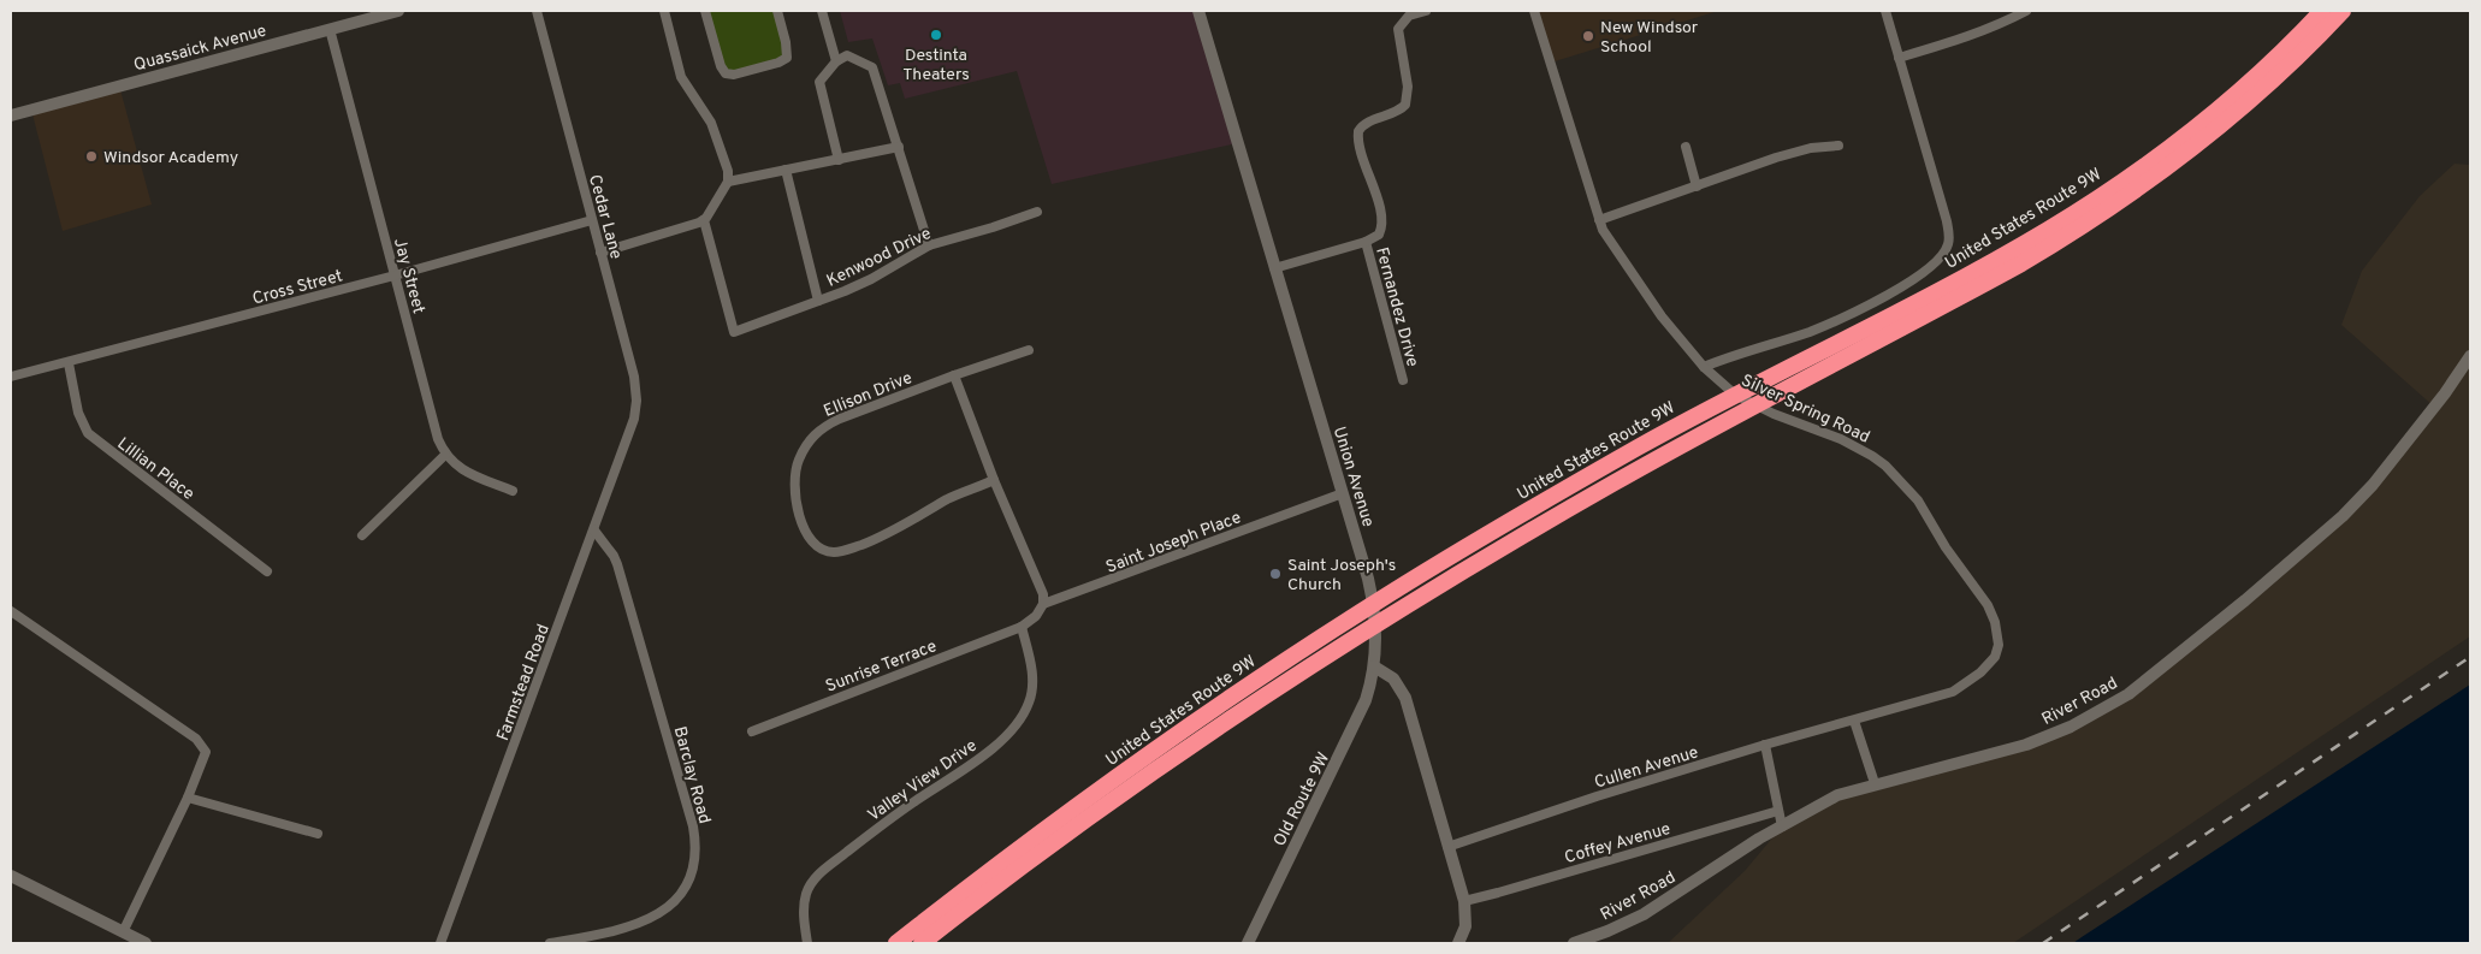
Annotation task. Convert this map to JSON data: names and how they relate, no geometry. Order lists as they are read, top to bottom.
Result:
{
  "streets": {
    "highway": ["United States Route 9W"],
    "street": [
      "Quassaick Avenue",
      "Cedar Lane",
      "Kenwood Drive",
      "Jay Street",
      "Cross Street",
      "Fernandez Drive",
      "Ellison Drive",
      "Silver Spring Road",
      "Lillian Place",
      "Union Avenue",
      "Saint Joseph Place",
      "Sunrise Terrace",
      "Farmstead Road",
      "River Road",
      "Cullen Avenue",
      "Barclay Road",
      "Valley View Drive",
      "Old Route 9W",
      "Coffey Avenue"
    ]
  },
  "crossings": [
    ["Quassaick Avenue", "Jay Street"],
    ["Cedar Lane", "Cross Street"],
    ["Cedar Lane", "Farmstead Road"],
    ["United States Route 9W", "Silver Spring Road"],
    ["United States Route 9W", "Union Avenue"],
    ["Jay Street", "Cross Street"],
    ["Cross Street", "Lillian Place"],
    ["Silver Spring Road", "Cullen Avenue"],
    ["Union Avenue", "Saint Joseph Place"],
    ["Union Avenue", "Old Route 9W"],
    ["Saint Joseph Place", "Sunrise Terrace"],
    ["Saint Joseph Place", "Valley View Drive"],
    ["Sunrise Terrace", "Valley View Drive"],
    ["Farmstead Road", "Barclay Road"]
  ],
  "places": [
    "Destinta Theaters",
    "New Windsor School",
    "Windsor Academy",
    "Saint Joseph's Church"
  ]
}
